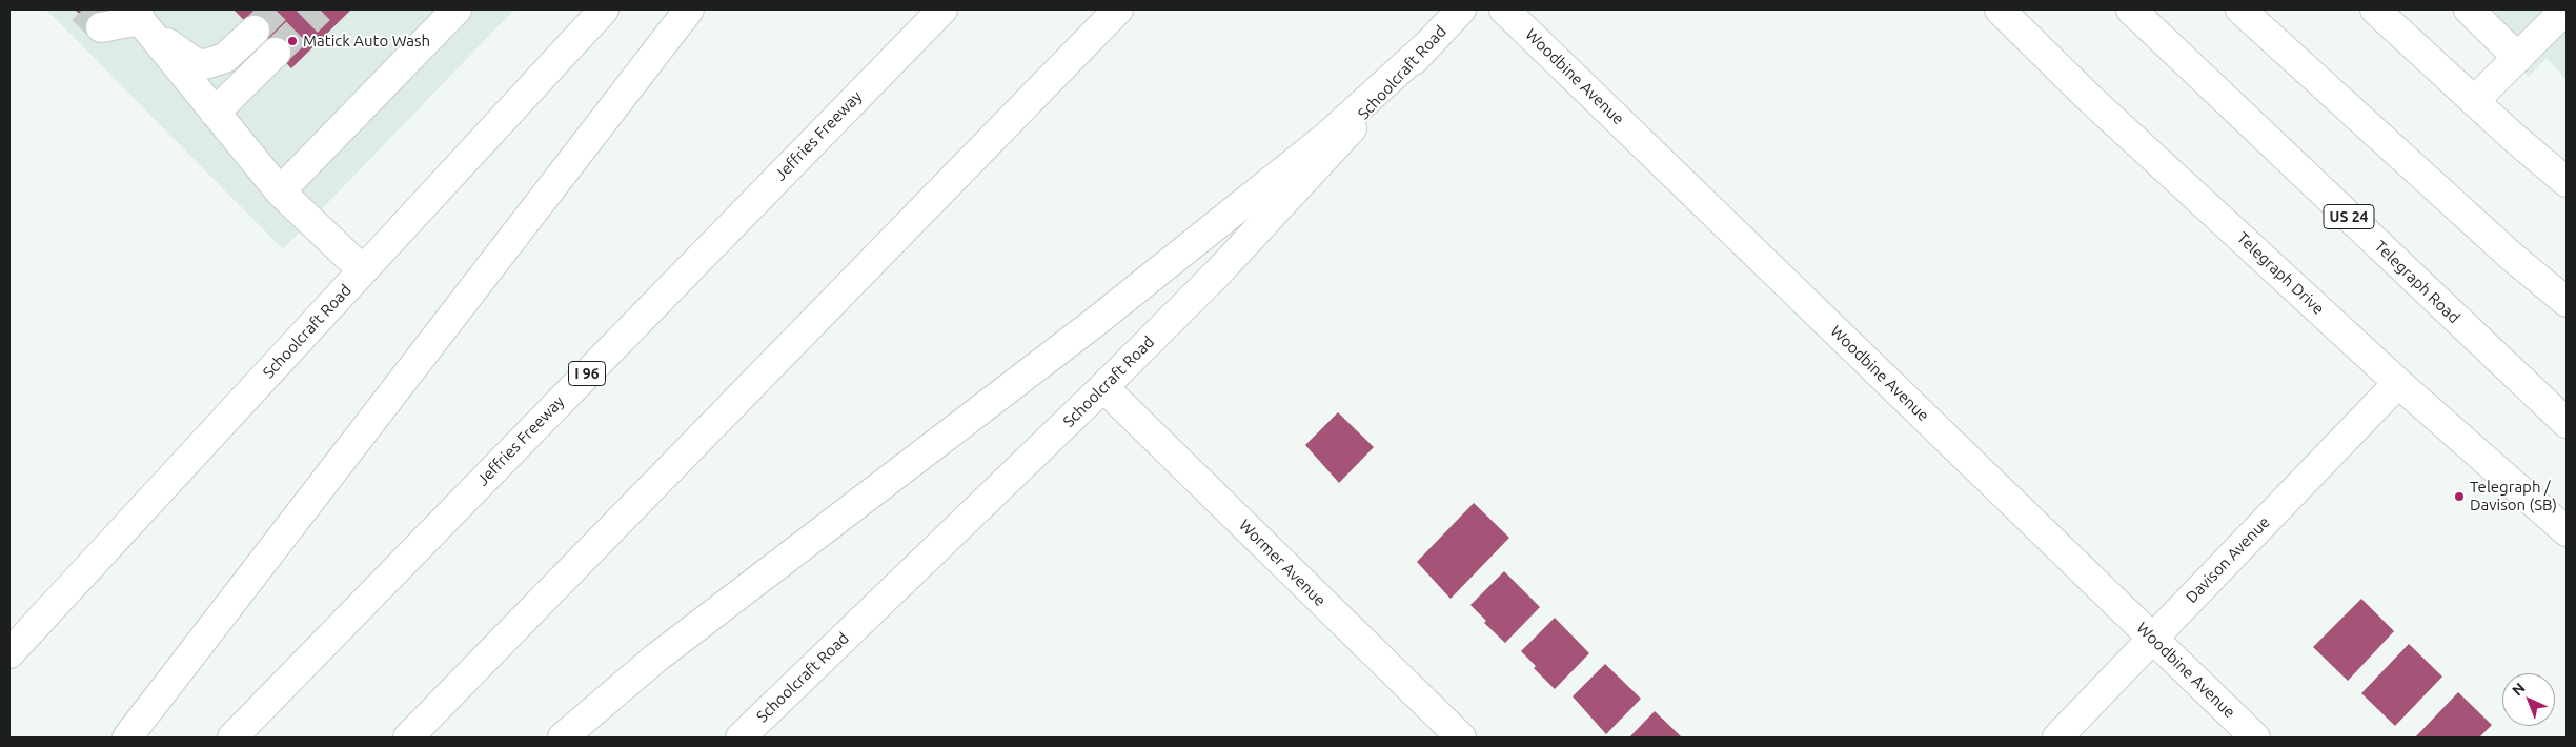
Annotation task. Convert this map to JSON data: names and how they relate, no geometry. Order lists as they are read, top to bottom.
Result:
{
  "streets": {
    "main road": [
      "Schoolcraft Road",
      "Woodbine Avenue",
      "Jeffries Freeway",
      "US 24",
      "Telegraph Drive",
      "Telegraph Road",
      "I 96",
      "Davison Avenue",
      "Wormer Avenue"
    ]
  },
  "crossings": [
    ["Schoolcraft Road", "Wormer Avenue"],
    ["Woodbine Avenue", "Davison Avenue"],
    ["Telegraph Drive", "Davison Avenue"]
  ],
  "places": ["Matick Auto Wash", "Telegraph / Davison (SB)"],
  "north": "top left"
}
